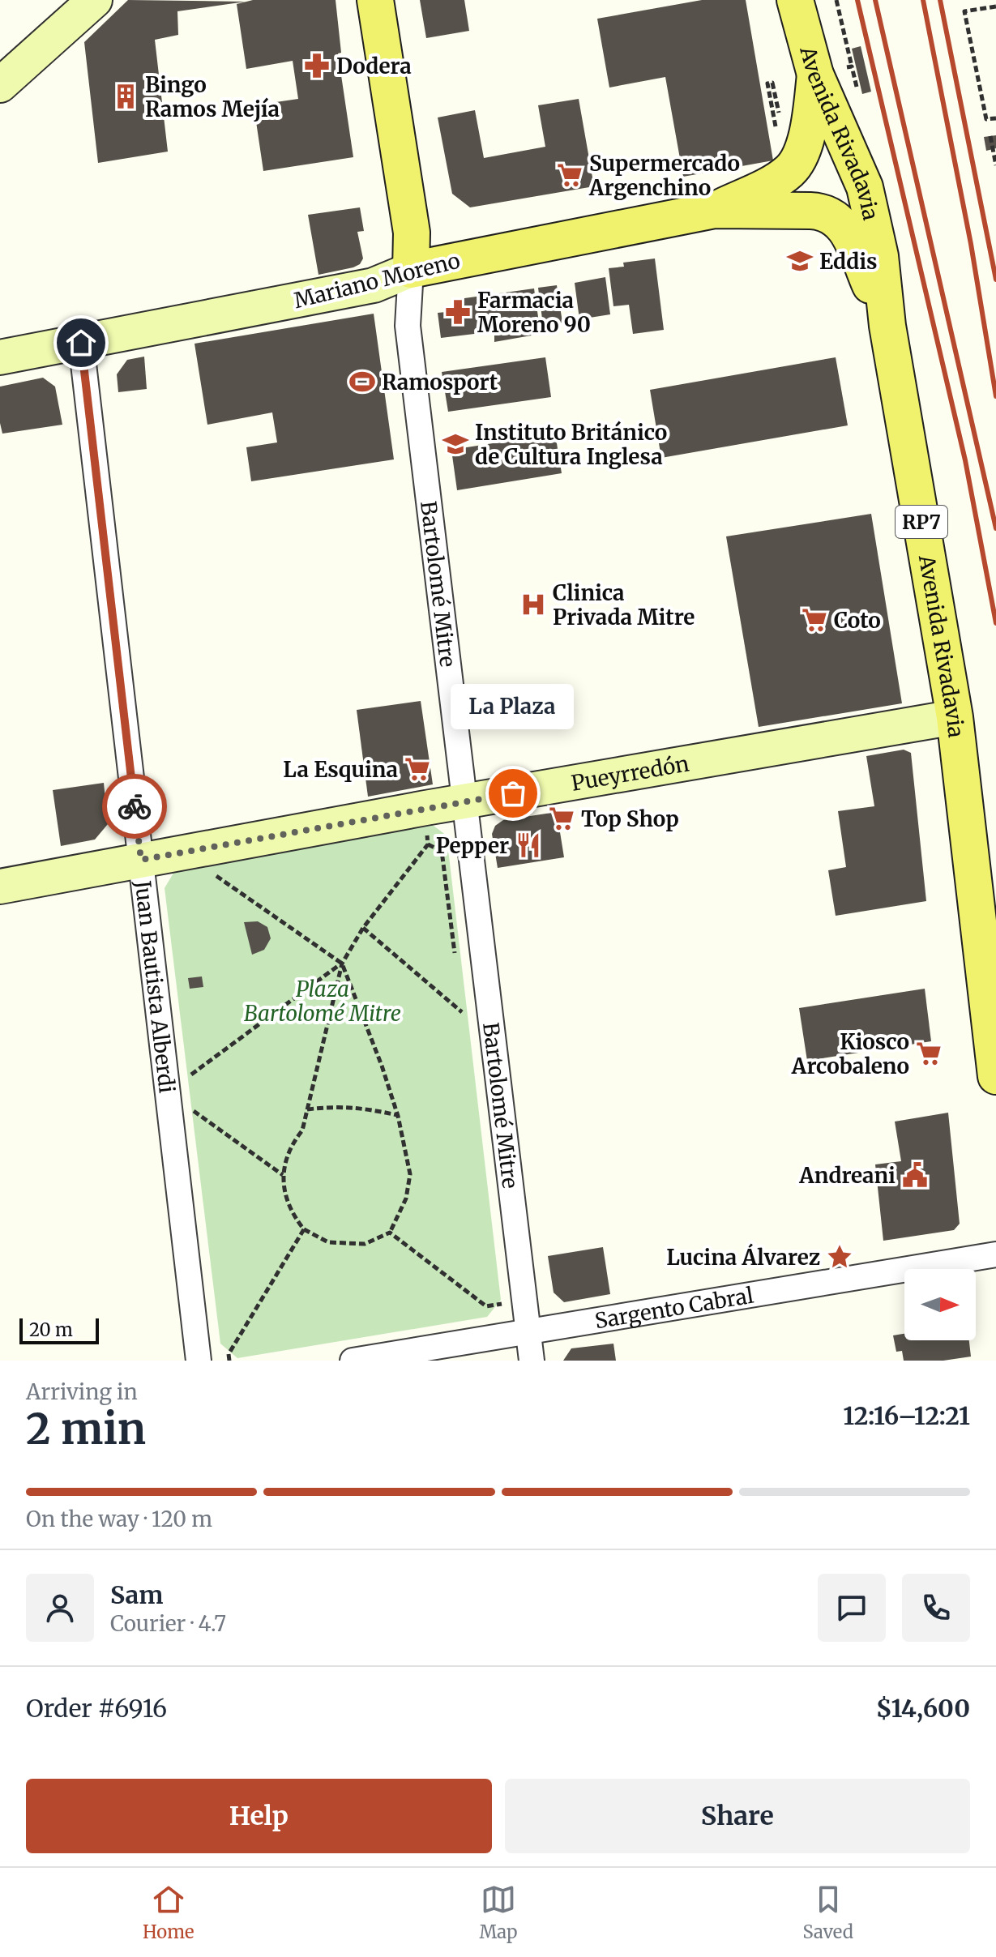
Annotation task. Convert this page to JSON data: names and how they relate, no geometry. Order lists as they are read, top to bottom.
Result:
{
  "streets": {
    "main road": [
      "Avenida Rivadavia",
      "Mariano Moreno",
      "RP7",
      "Bartolomé Mitre"
    ],
    "street": ["Pueyrredón", "Juan Bautista Alberdi", "Sargento Cabral"]
  },
  "crossings": [
    ["Avenida Rivadavia", "Mariano Moreno"],
    ["Avenida Rivadavia", "Pueyrredón"],
    ["Mariano Moreno", "Bartolomé Mitre"],
    ["Mariano Moreno", "Juan Bautista Alberdi"],
    ["Bartolomé Mitre", "Pueyrredón"],
    ["Bartolomé Mitre", "Sargento Cabral"],
    ["Pueyrredón", "Juan Bautista Alberdi"]
  ],
  "parks": ["Plaza Bartolomé Mitre"],
  "places": {
    "pharmacy": ["Dodera", "Farmacia Moreno 90"],
    "building": ["Bingo Ramos Mejía"],
    "supermarket": [
      "Supermercado Argenchino",
      "Coto",
      "La Esquina",
      "Top Shop",
      "Kiosco Arcobaleno"
    ],
    "school or university": ["Eddis", "Instituto Británico de Cultura Inglesa"],
    "sports": ["Ramosport"],
    "hospital": ["Clinica Privada Mitre"],
    "other": ["La Plaza"],
    "restaurant": ["Pepper"],
    "public building": ["Andreani"],
    "place": ["Lucina Álvarez"]
  },
  "scale_bar": "20 m",
  "north": "right",
  "page": {
    "bubble": "La Plaza",
    "scale": "20 m",
    "heading": ["2 min", "Arriving in", "12:16–12:21"],
    "panel": [
      "Sam",
      "Courier · 4.7",
      "Order #6916",
      "$14,600"
    ],
    "bar": "On the way · 120 m",
    "buttons": ["Help", "Share"],
    "tabs": ["Home", "Map", "Saved"]
  }
}
